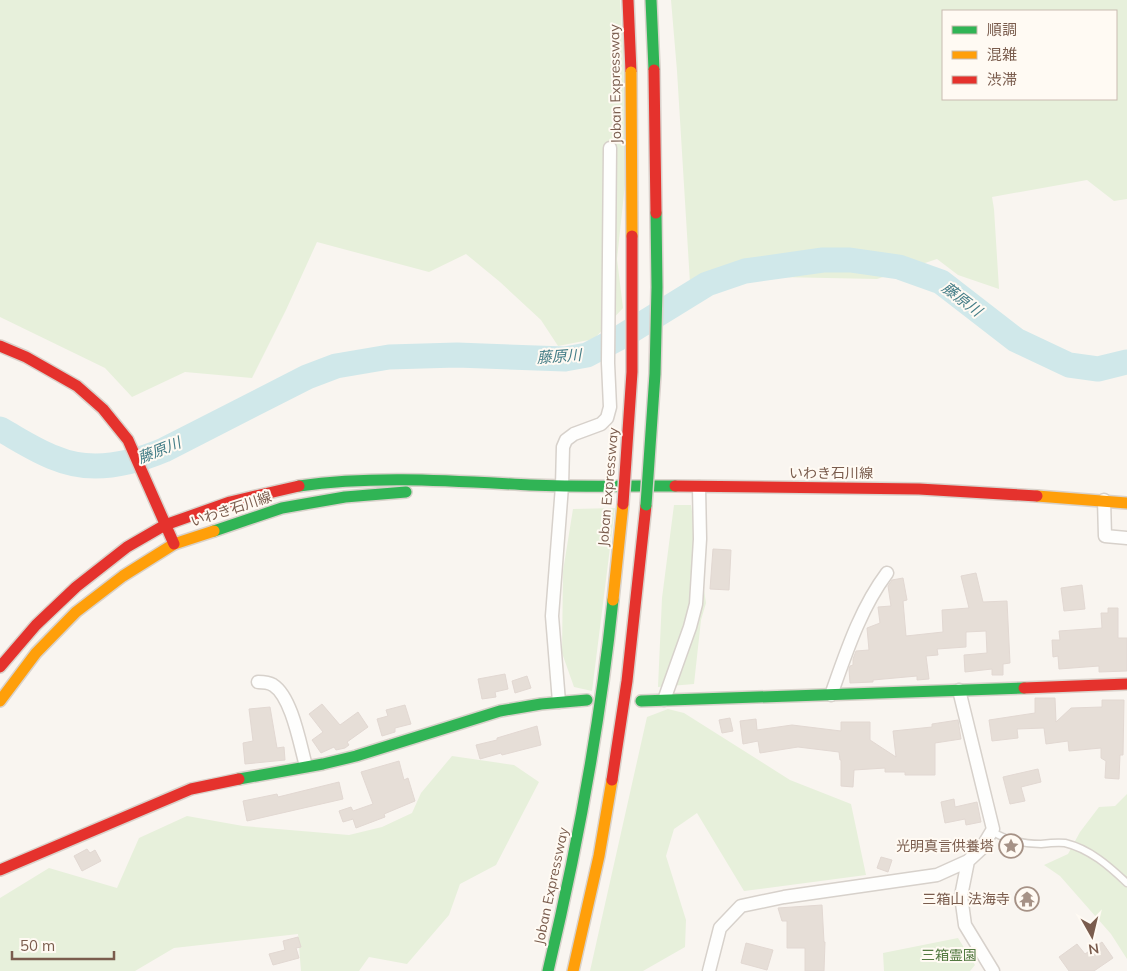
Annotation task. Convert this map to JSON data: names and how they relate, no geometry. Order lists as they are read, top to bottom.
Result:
{
  "streets": {
    "main road": ["Joban Expressway", "いわき石川線"]
  },
  "water": ["藤原川"],
  "parks": ["三箱霊園"],
  "places": {
    "place": ["光明真言供養塔"],
    "temple": ["三箱山 法海寺"]
  },
  "legend": ["順調", "混雑", "渋滞"],
  "scale_bar": "50 m",
  "north": "bottom"
}
